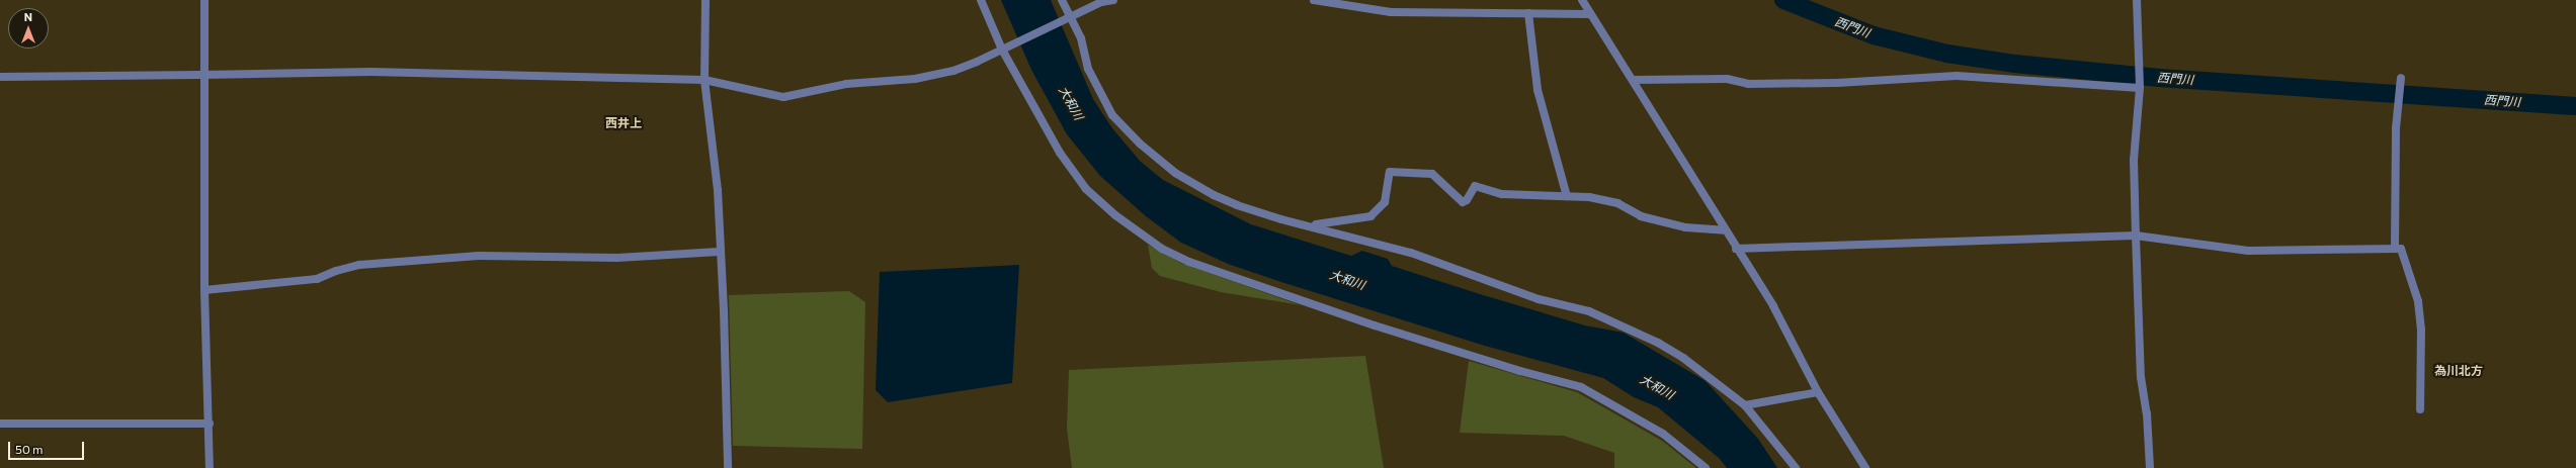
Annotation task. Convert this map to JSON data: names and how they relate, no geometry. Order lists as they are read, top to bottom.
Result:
{
  "districts": ["西井上", "為川北方"],
  "water": ["西門川", "大和川"],
  "scale_bar": "50 m",
  "north": "top"
}
